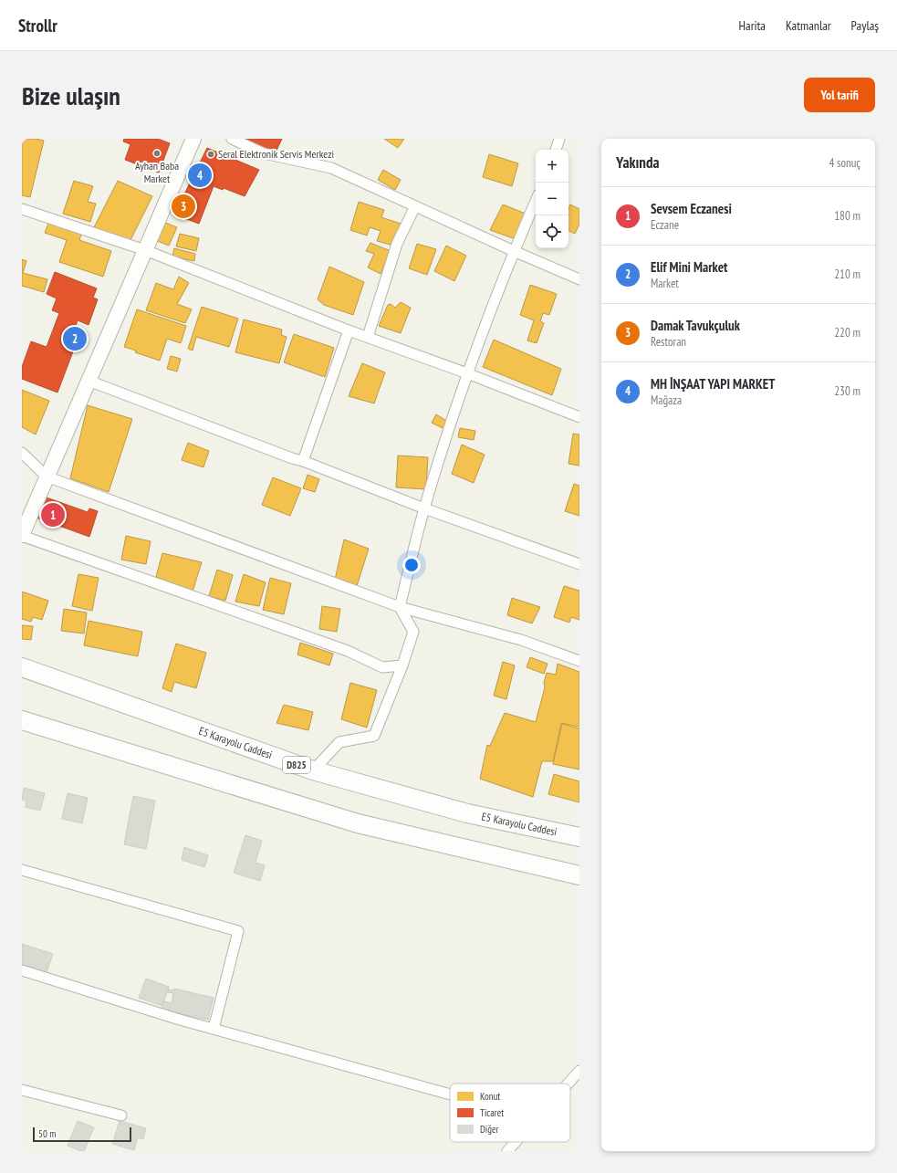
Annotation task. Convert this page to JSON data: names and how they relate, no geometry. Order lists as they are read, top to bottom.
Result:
{
  "streets": {
    "highway": ["E5 Karayolu Caddesi", "D825"]
  },
  "places": ["Ayhan Baba Market", "Seral Elektronik Servis Merkezi"],
  "legend": ["Konut", "Ticaret", "Diğer"],
  "scale_bar": "50 m",
  "page": {
    "header": "Strollr",
    "nav": ["Harita", "Katmanlar", "Paylaş"],
    "buttons": "Yol tarifi",
    "title": "Bize ulaşın",
    "heading": ["Yakında", "4 sonuç"],
    "map_buttons": ["+", "−"],
    "pins": [
      "4",
      "3",
      "2",
      "1"
    ],
    "list": [
      {
        "mark": "1",
        "name": "Sevsem Eczanesi",
        "note": "Eczane",
        "value": "180 m"
      },
      {
        "mark": "2",
        "name": "Elif Mini Market",
        "note": "Market",
        "value": "210 m"
      },
      {
        "mark": "3",
        "name": "Damak Tavukçuluk",
        "note": "Restoran",
        "value": "220 m"
      },
      {
        "mark": "4",
        "name": "MH İNŞAAT YAPI MARKET",
        "note": "Mağaza",
        "value": "230 m"
      }
    ],
    "scale": "50 m"
  }
}
